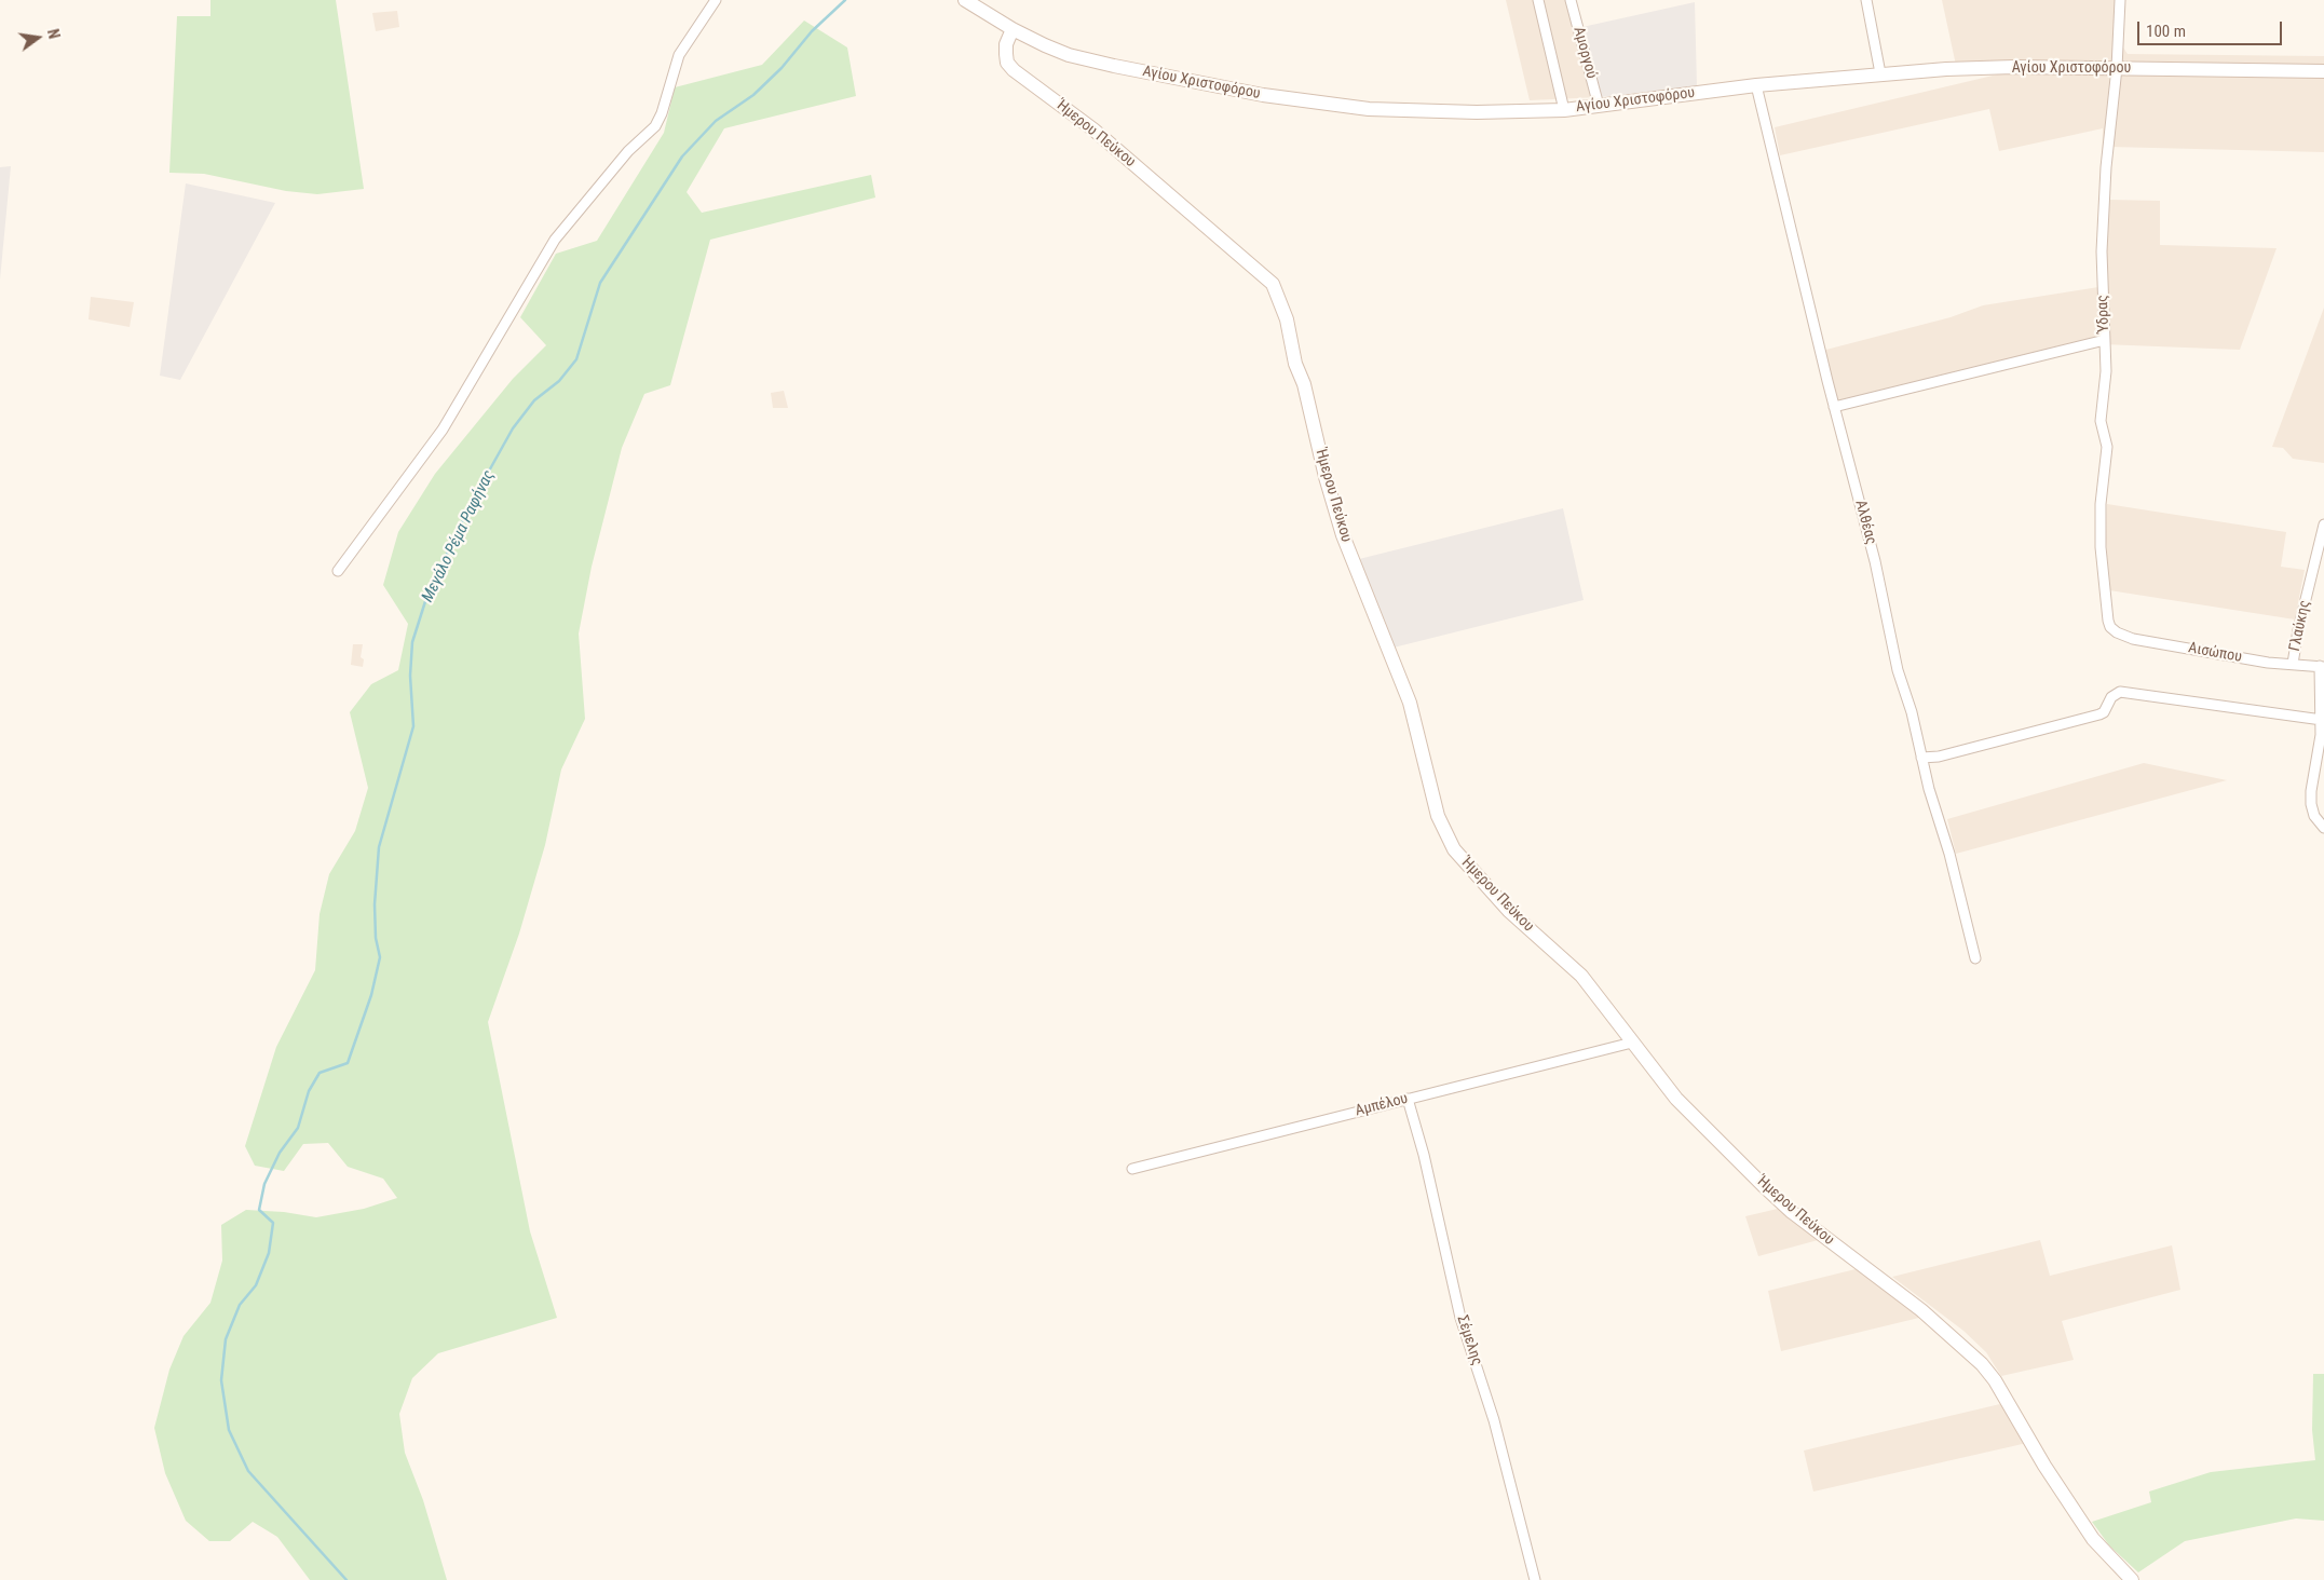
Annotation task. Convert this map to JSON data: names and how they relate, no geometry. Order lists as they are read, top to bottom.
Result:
{
  "streets": {
    "street": [
      "Αμοργού",
      "Αγίου Χριστοφόρου",
      "Ήμερου Πεύκου",
      "Ύδρας",
      "Αλθέας",
      "Γλαύκης",
      "Αισώπου",
      "Αμπέλου",
      "Σέμελης"
    ]
  },
  "crossings": [
    ["Αμοργού", "Αγίου Χριστοφόρου"],
    ["Αγίου Χριστοφόρου", "Ήμερου Πεύκου"],
    ["Αγίου Χριστοφόρου", "Ύδρας"],
    ["Αγίου Χριστοφόρου", "Αλθέας"],
    ["Ήμερου Πεύκου", "Αμπέλου"],
    ["Ύδρας", "Αισώπου"],
    ["Γλαύκης", "Αισώπου"],
    ["Αμπέλου", "Σέμελης"]
  ],
  "water": ["Μεγάλο Ρέμα Ραφήνας"],
  "scale_bar": "100 m",
  "north": "right"
}
